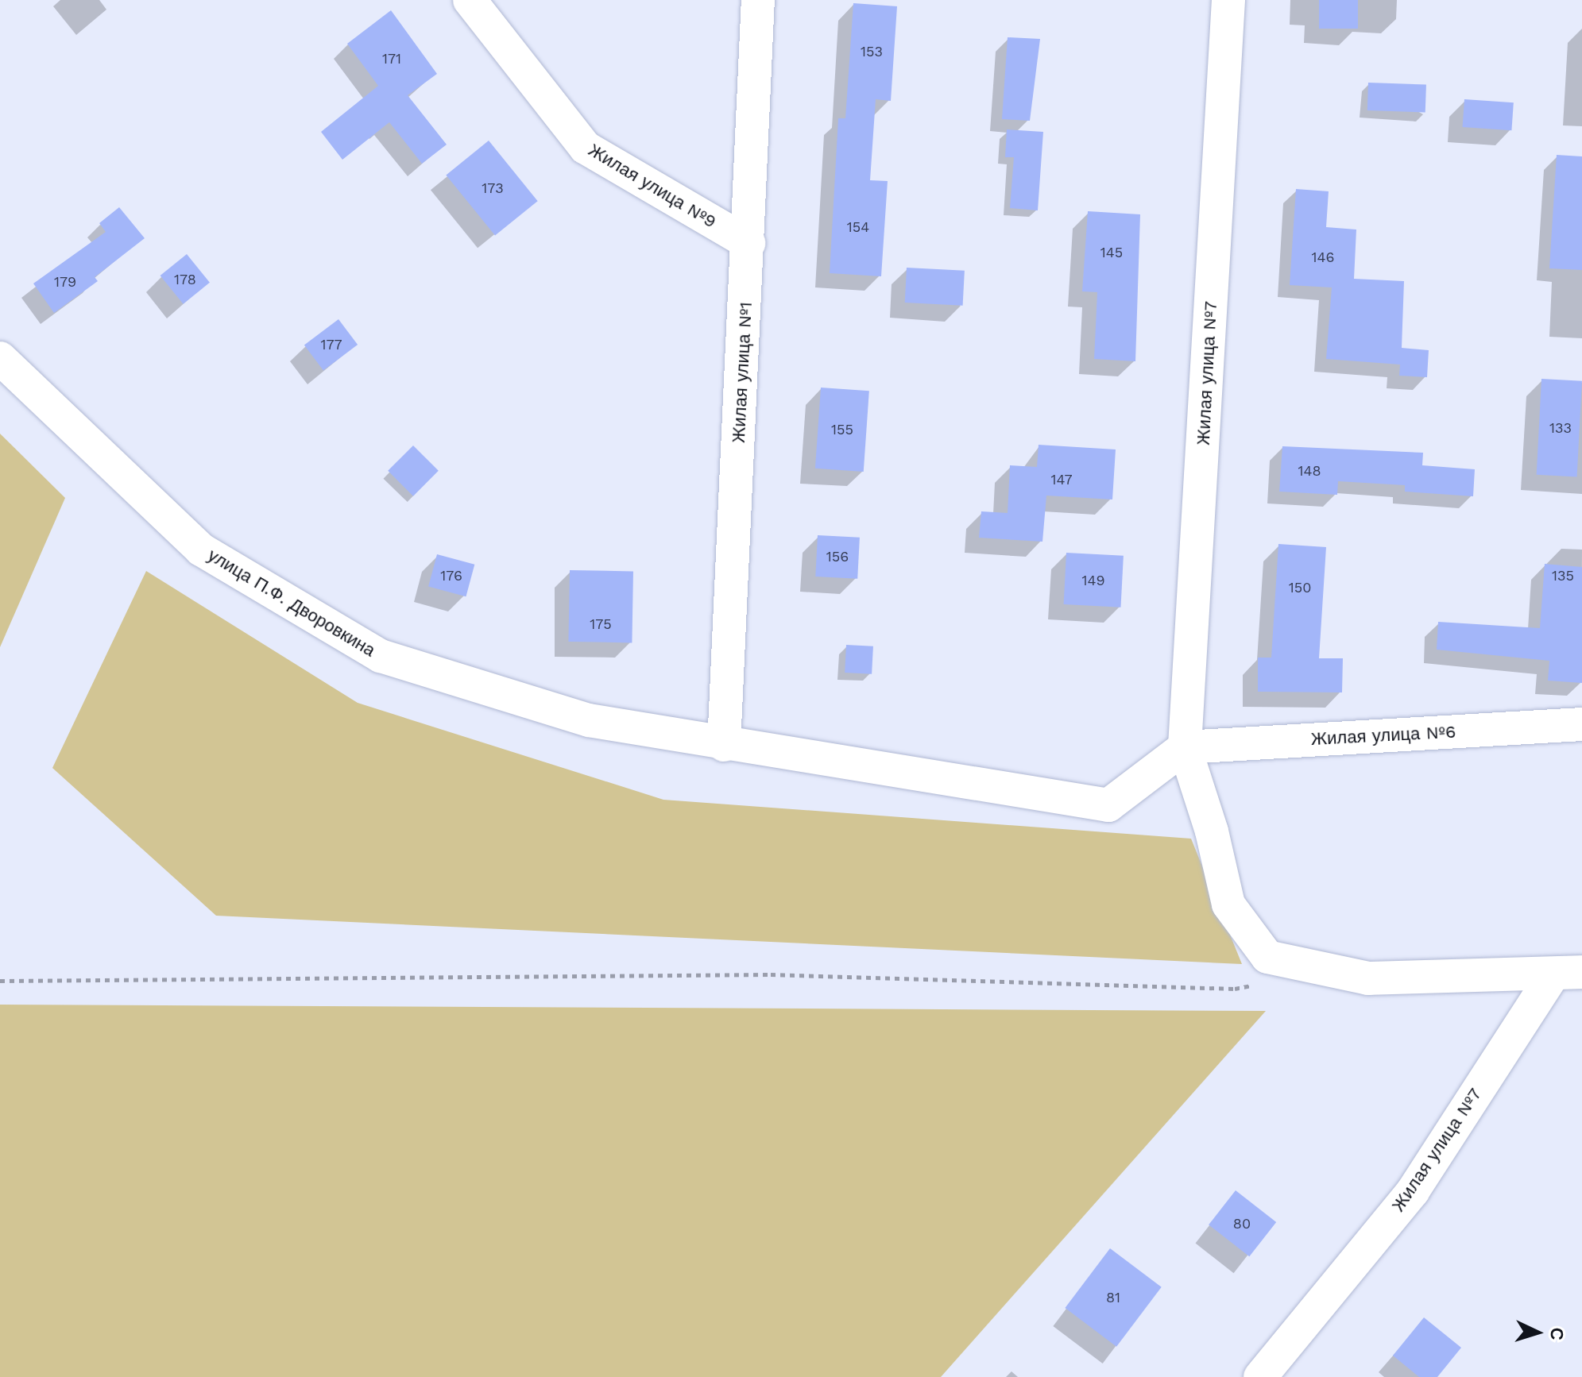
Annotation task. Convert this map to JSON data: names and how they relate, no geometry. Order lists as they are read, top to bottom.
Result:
{
  "streets": {
    "lane": [
      "Жилая улица №9",
      "Жилая улица №1",
      "Жилая улица №7",
      "улица П.Ф. Дворовкина",
      "Жилая улица №6"
    ]
  },
  "crossings": [
    ["Жилая улица №9", "Жилая улица №1"],
    ["Жилая улица №1", "улица П.Ф. Дворовкина"],
    ["Жилая улица №7", "улица П.Ф. Дворовкина"],
    ["Жилая улица №7", "Жилая улица №6"],
    ["улица П.Ф. Дворовкина", "Жилая улица №6"]
  ],
  "house_numbers": [
    "153",
    "171",
    "173",
    "154",
    "145",
    "146",
    "178",
    "179",
    "177",
    "133",
    "155",
    "148",
    "147",
    "156",
    "176",
    "135",
    "149",
    "150",
    "175",
    "80",
    "81"
  ],
  "north": "right"
}
